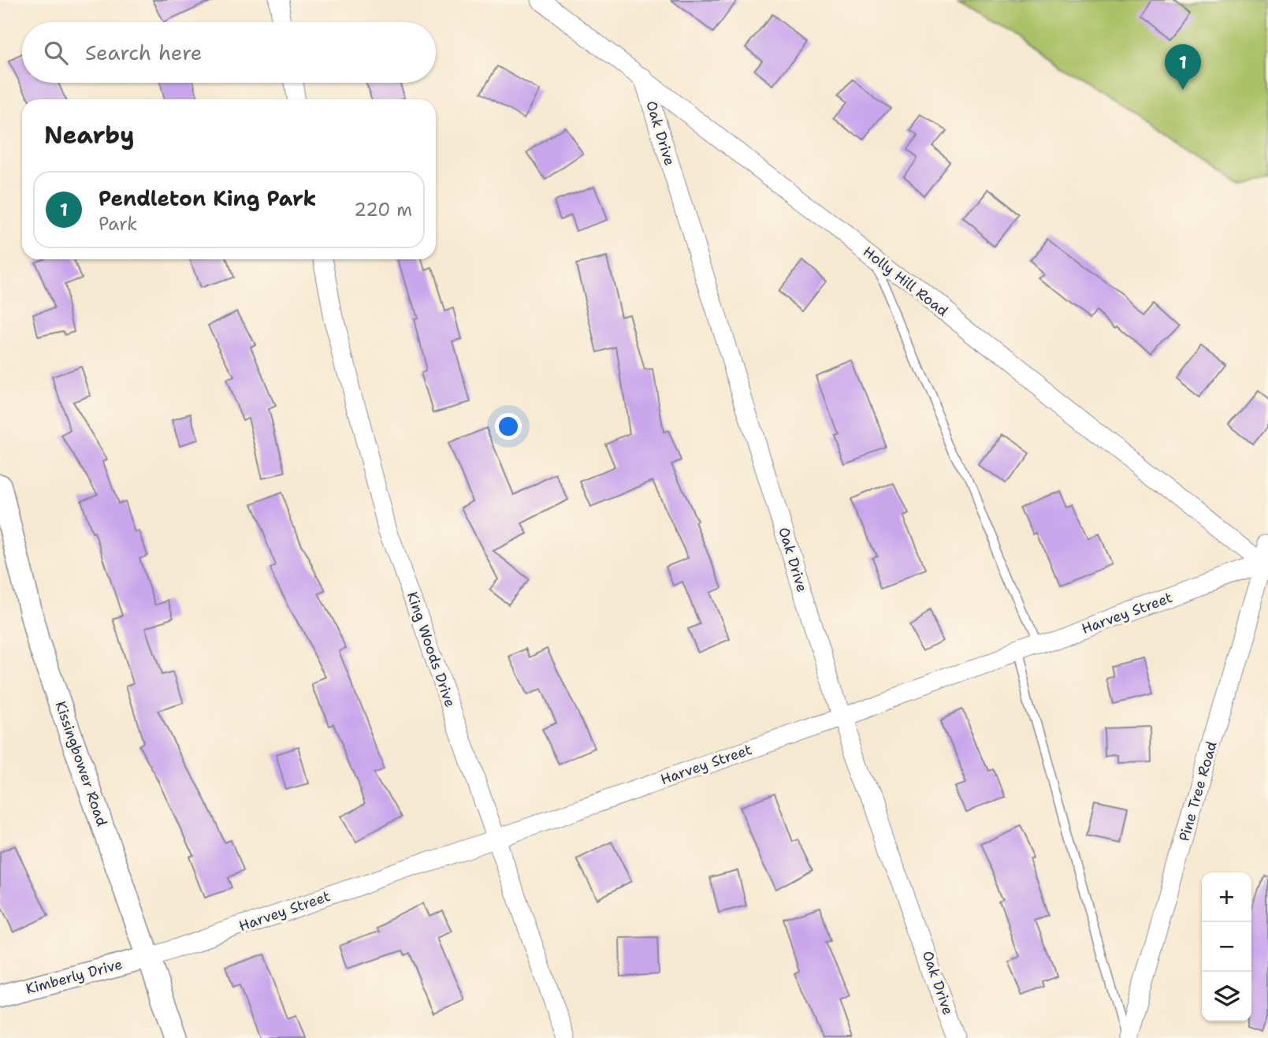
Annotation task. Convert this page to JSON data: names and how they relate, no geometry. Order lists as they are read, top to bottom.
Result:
{
  "streets": {
    "street": [
      "Oak Drive",
      "Holly Hill Road",
      "Harvey Street",
      "King Woods Drive",
      "Kissingbower Road",
      "Pine Tree Road",
      "Kimberly Drive"
    ]
  },
  "crossings": [
    ["Oak Drive", "Holly Hill Road"],
    ["Oak Drive", "Harvey Street"],
    ["Holly Hill Road", "Harvey Street"],
    ["Holly Hill Road", "Pine Tree Road"],
    ["Harvey Street", "King Woods Drive"],
    ["Harvey Street", "Kissingbower Road"],
    ["Harvey Street", "Pine Tree Road"],
    ["Harvey Street", "Kimberly Drive"],
    ["Kissingbower Road", "Kimberly Drive"]
  ],
  "page": {
    "search": "Search here",
    "pins": "1",
    "heading": "Nearby",
    "list": [
      {
        "mark": "1",
        "name": "Pendleton King Park",
        "note": "Park",
        "value": "220 m"
      }
    ],
    "map_buttons": ["+", "−"]
  }
}
